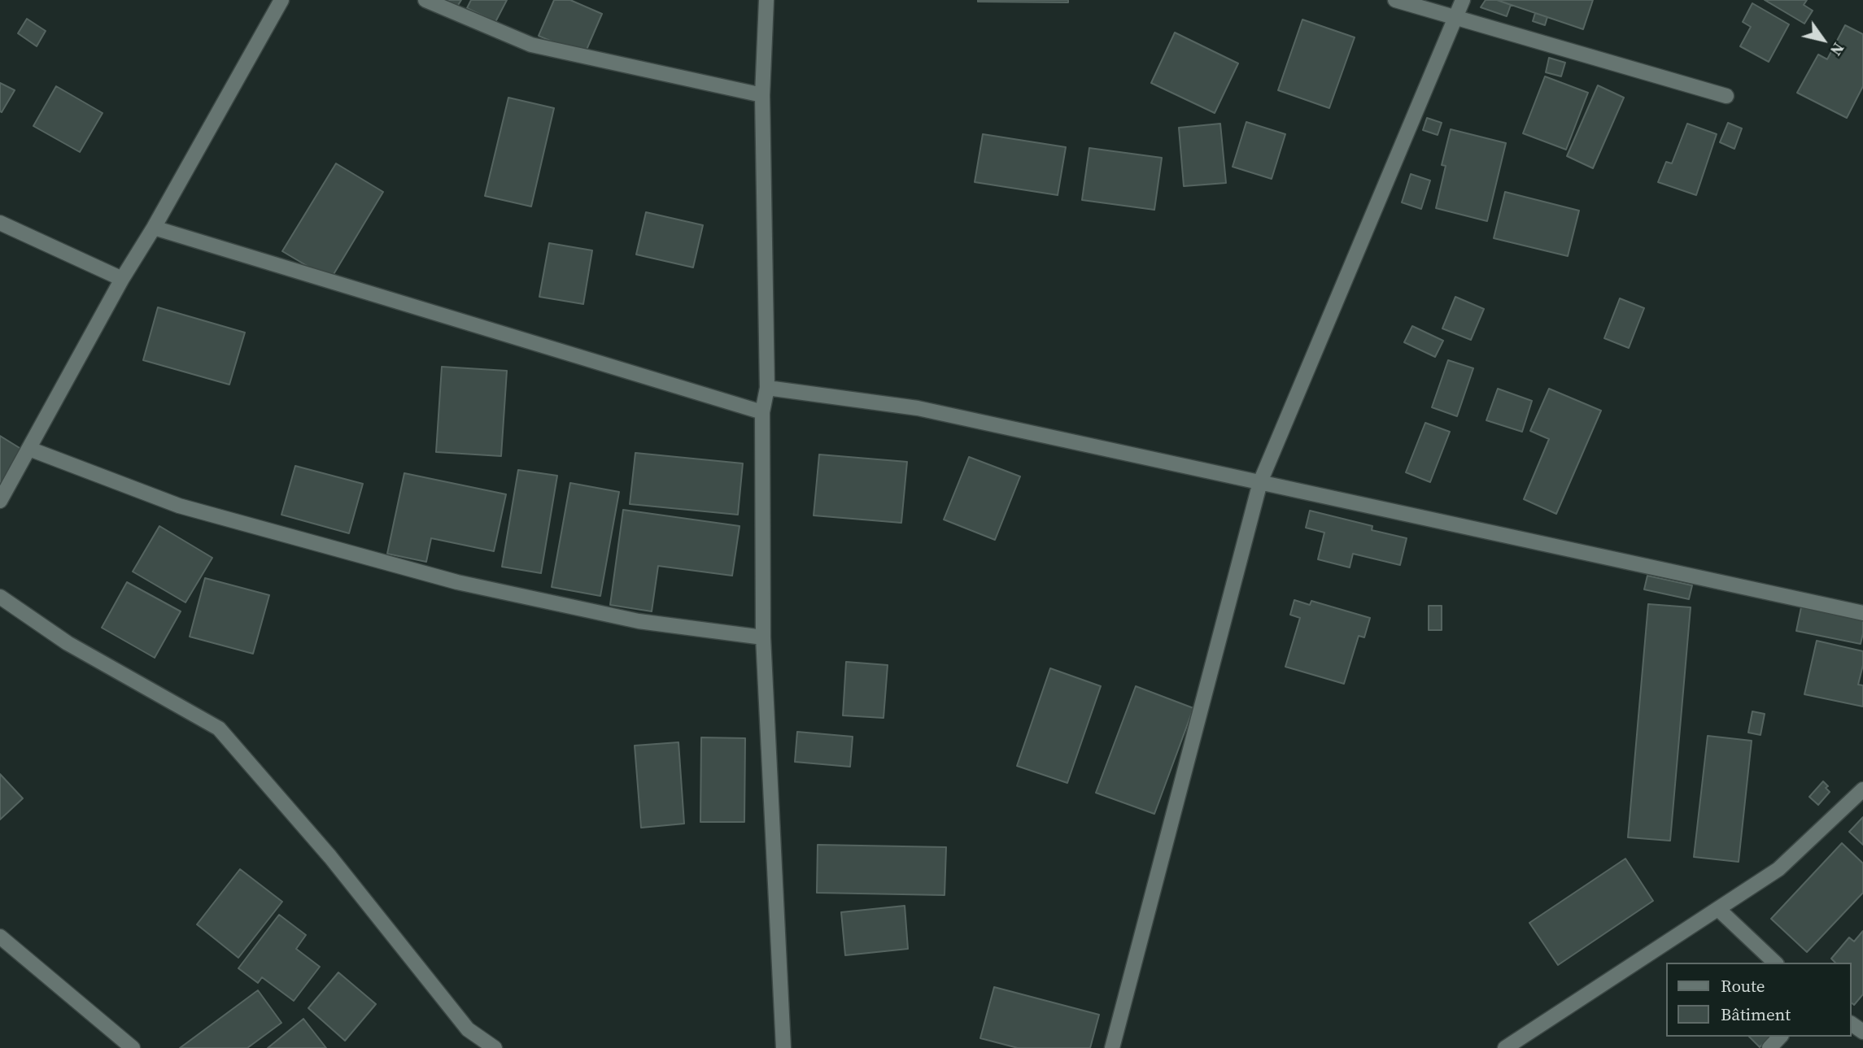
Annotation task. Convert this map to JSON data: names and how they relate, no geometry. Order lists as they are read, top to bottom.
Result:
{
  "legend": ["Route", "Bâtiment"],
  "north": "bottom right"
}
